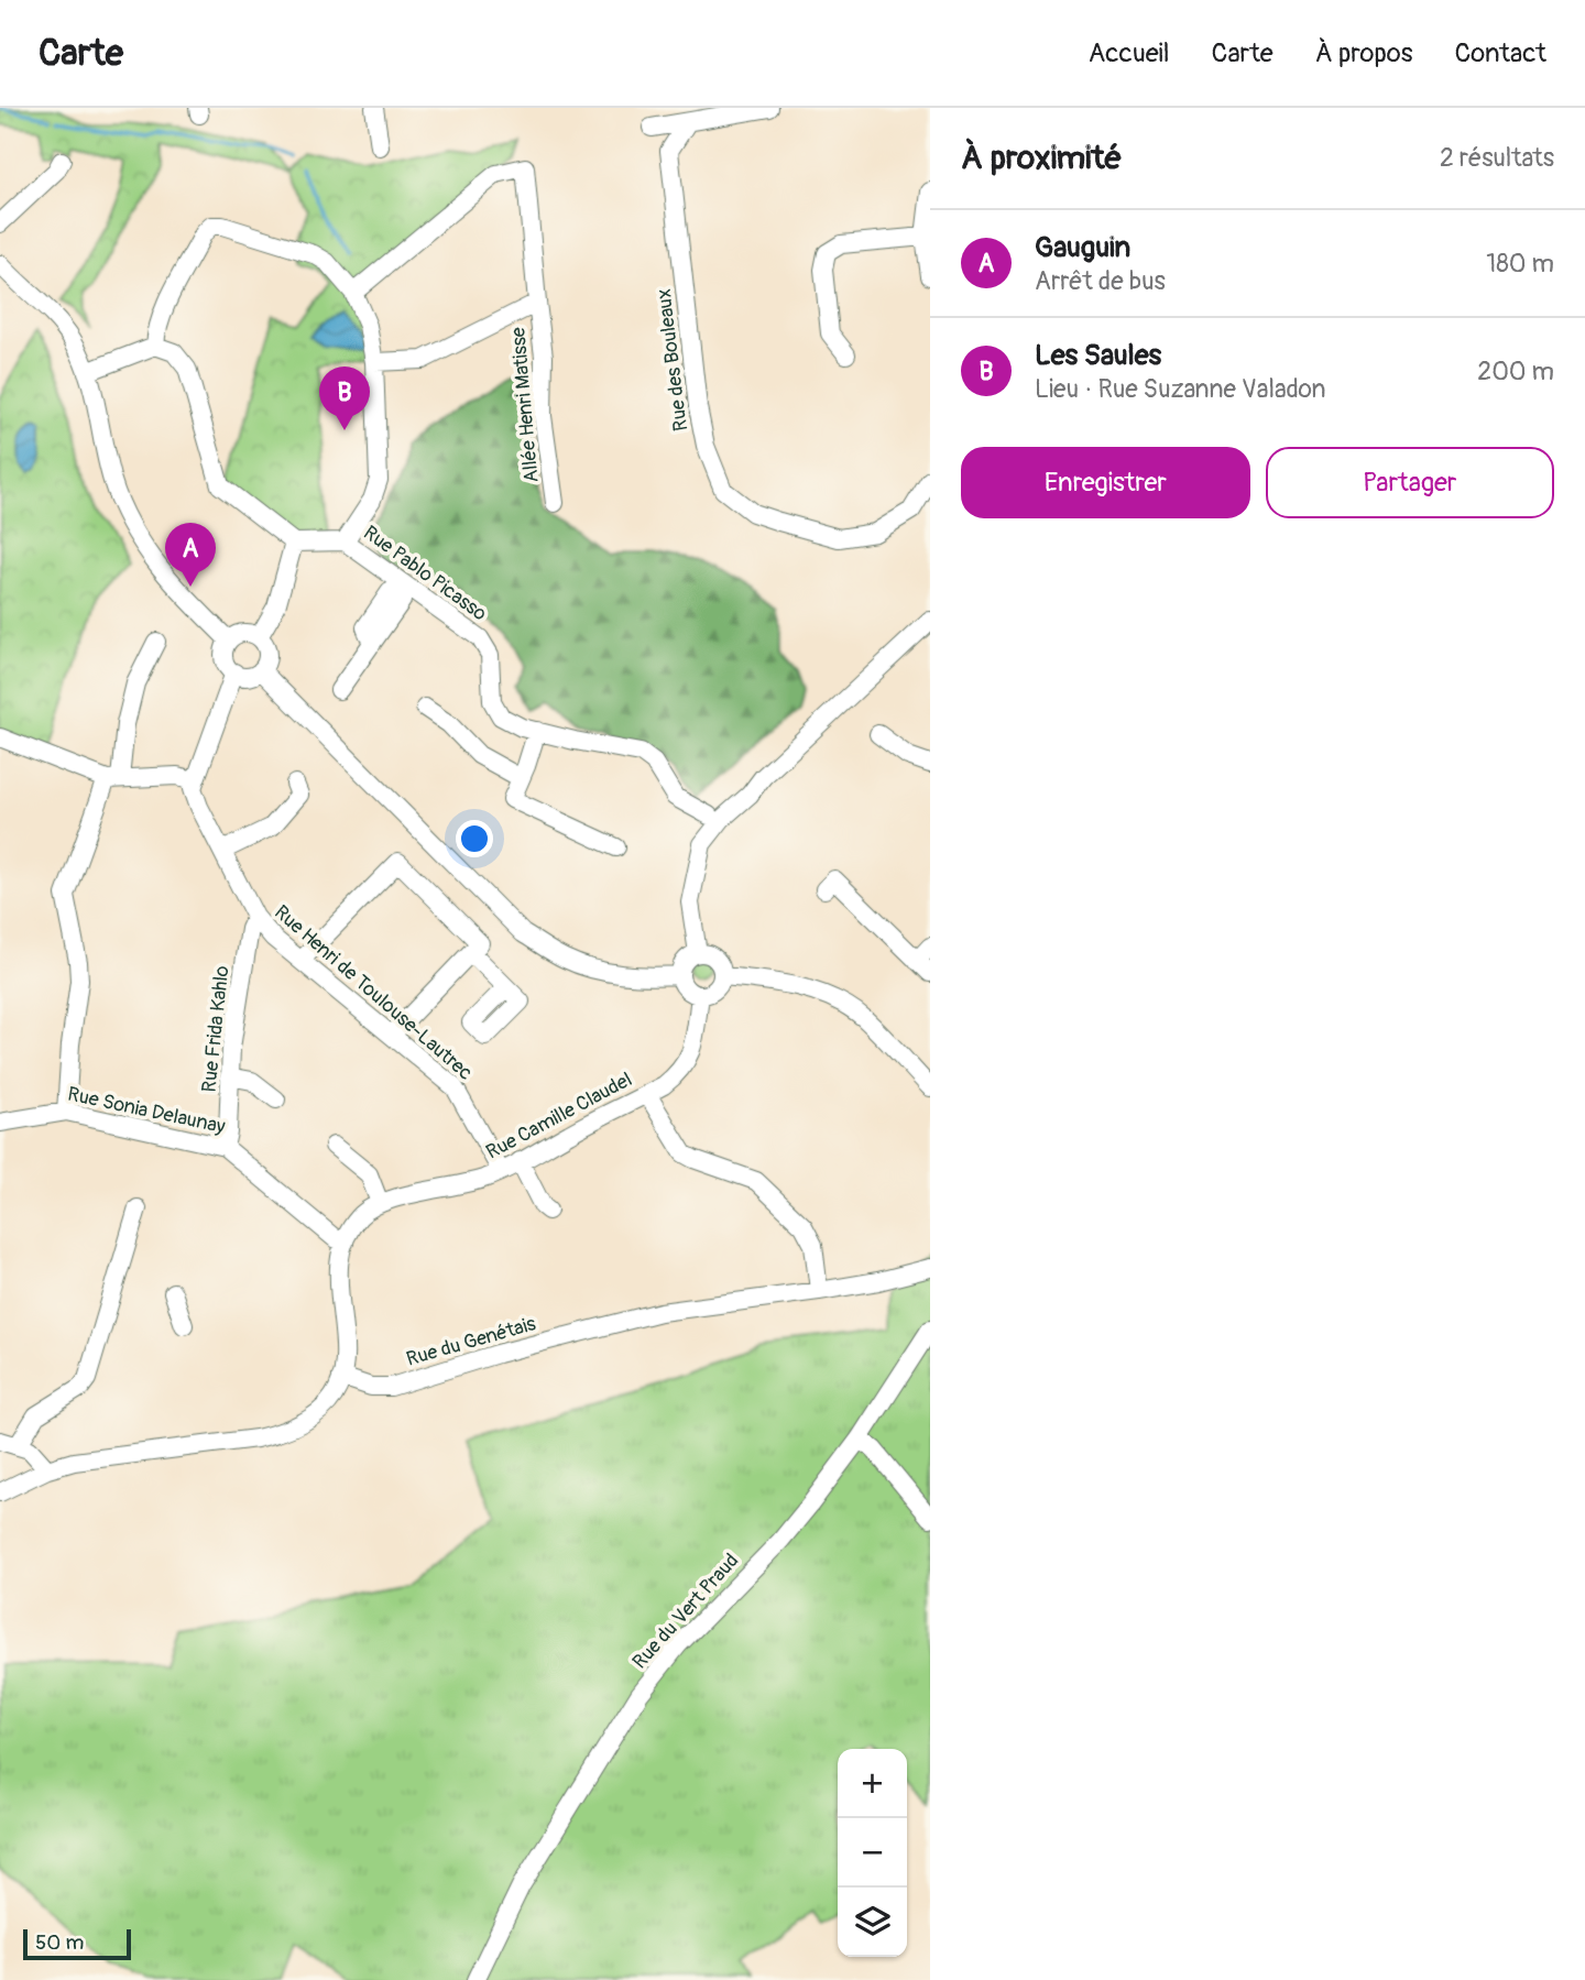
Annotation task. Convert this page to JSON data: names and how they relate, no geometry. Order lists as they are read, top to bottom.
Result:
{
  "streets": {
    "street": [
      "Rue des Bouleaux",
      "Allée Henri Matisse",
      "Rue Pablo Picasso",
      "Rue Henri de Toulouse-Lautrec",
      "Rue Frida Kahlo",
      "Rue Sonia Delaunay",
      "Rue Camille Claudel",
      "Rue du Genétais",
      "Rue du Vert Praud"
    ]
  },
  "crossings": [
    ["Rue Henri de Toulouse-Lautrec", "Rue Frida Kahlo"],
    ["Rue Henri de Toulouse-Lautrec", "Rue Camille Claudel"],
    ["Rue Frida Kahlo", "Rue Sonia Delaunay"]
  ],
  "scale_bar": "50 m",
  "page": {
    "header": "Carte",
    "nav": [
      "Accueil",
      "Carte",
      "À propos",
      "Contact"
    ],
    "heading": ["À proximité", "2 résultats"],
    "list": [
      {
        "mark": "A",
        "name": "Gauguin",
        "note": "Arrêt de bus",
        "value": "180 m"
      },
      {
        "mark": "B",
        "name": "Les Saules",
        "note": "Lieu · Rue Suzanne Valadon",
        "value": "200 m"
      }
    ],
    "pins": ["B", "A"],
    "buttons": ["Enregistrer", "Partager"],
    "map_buttons": ["+", "−"],
    "scale": "50 m"
  }
}
